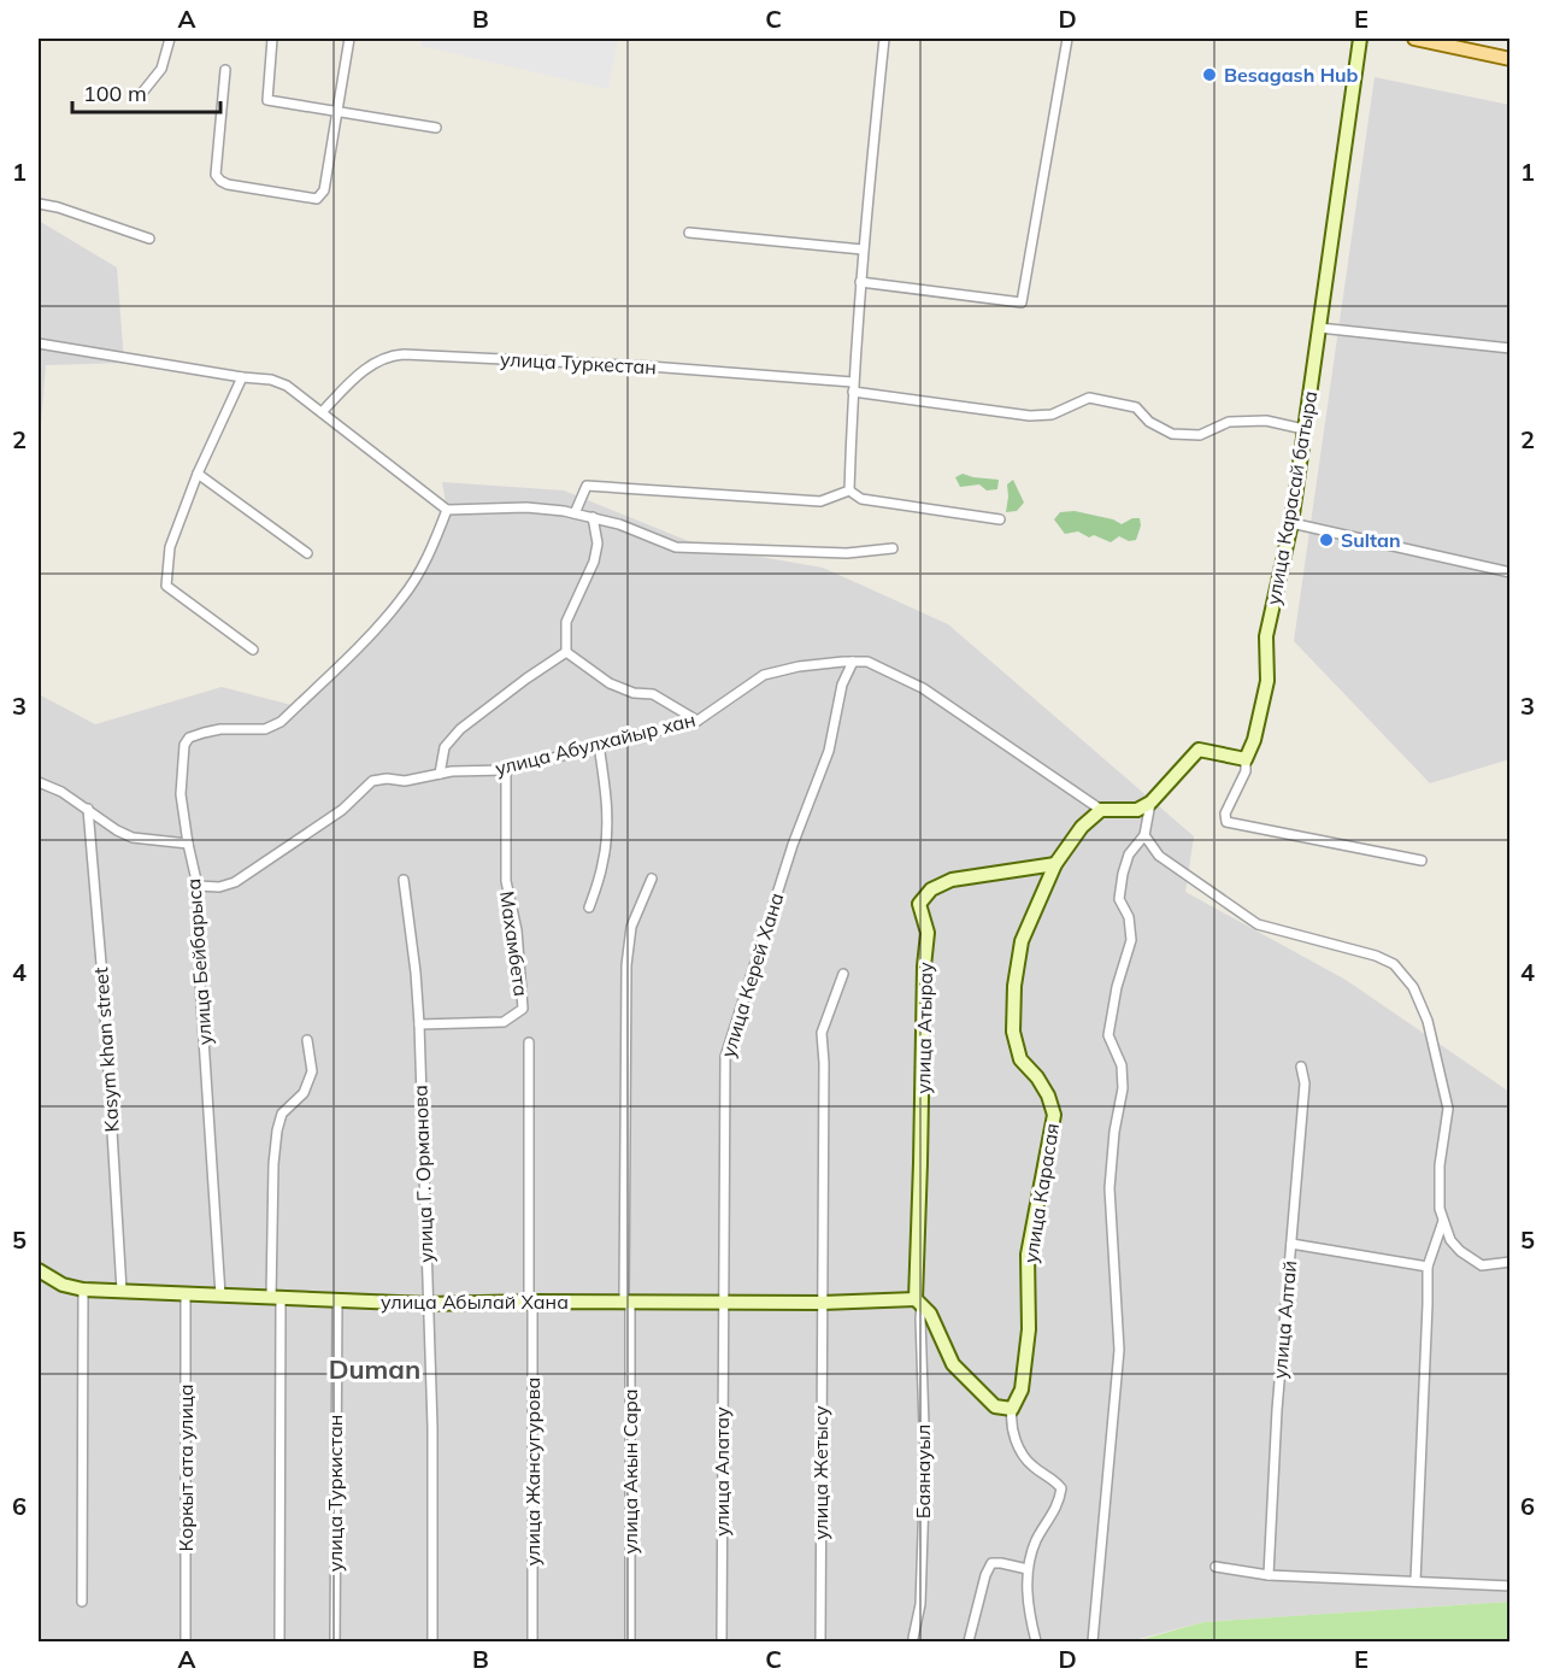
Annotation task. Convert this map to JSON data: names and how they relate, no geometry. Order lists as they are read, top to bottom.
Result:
{
  "streets": {
    "street": [
      "улица Туркестан",
      "улица Карасай батыра",
      "улица Абулхайыр хан",
      "Махамбета",
      "улица Бейбарыса",
      "улица Керей Хана",
      "улица Атырау",
      "Kasym khan street",
      "улица Г. Орманова",
      "улица Карасая",
      "улица Абылай Хана",
      "улица Алтай",
      "Коркыт ата улица",
      "улица Жансугурова",
      "улица Акын Сара",
      "улица Алатау",
      "Баянауыл",
      "улица Жетысу",
      "улица Туркистан"
    ]
  },
  "crossings": [
    ["улица Туркестан", "улица Карасай батыра"],
    ["улица Абулхайыр хан", "Махамбета"],
    ["улица Абулхайыр хан", "улица Бейбарыса"],
    ["улица Абулхайыр хан", "улица Керей Хана"],
    ["Махамбета", "улица Г. Орманова"],
    ["улица Бейбарыса", "улица Абылай Хана"],
    ["улица Керей Хана", "улица Абылай Хана"],
    ["улица Керей Хана", "улица Алатау"],
    ["улица Атырау", "улица Карасая"],
    ["улица Атырау", "улица Абылай Хана"],
    ["улица Атырау", "Баянауыл"],
    ["Kasym khan street", "улица Абылай Хана"],
    ["улица Г. Орманова", "улица Абылай Хана"],
    ["улица Абылай Хана", "Коркыт ата улица"],
    ["улица Абылай Хана", "улица Жансугурова"],
    ["улица Абылай Хана", "улица Акын Сара"],
    ["улица Абылай Хана", "улица Алатау"],
    ["улица Абылай Хана", "Баянауыл"],
    ["улица Абылай Хана", "улица Жетысу"],
    ["улица Абылай Хана", "улица Туркистан"]
  ],
  "districts": ["Duman"],
  "places": ["Besagash Hub", "Sultan"],
  "scale_bar": "100 m",
  "grid": {
    "columns": [
      "A",
      "B",
      "C",
      "D",
      "E"
    ],
    "rows": [
      "1",
      "2",
      "3",
      "4",
      "5",
      "6"
    ]
  }
}
